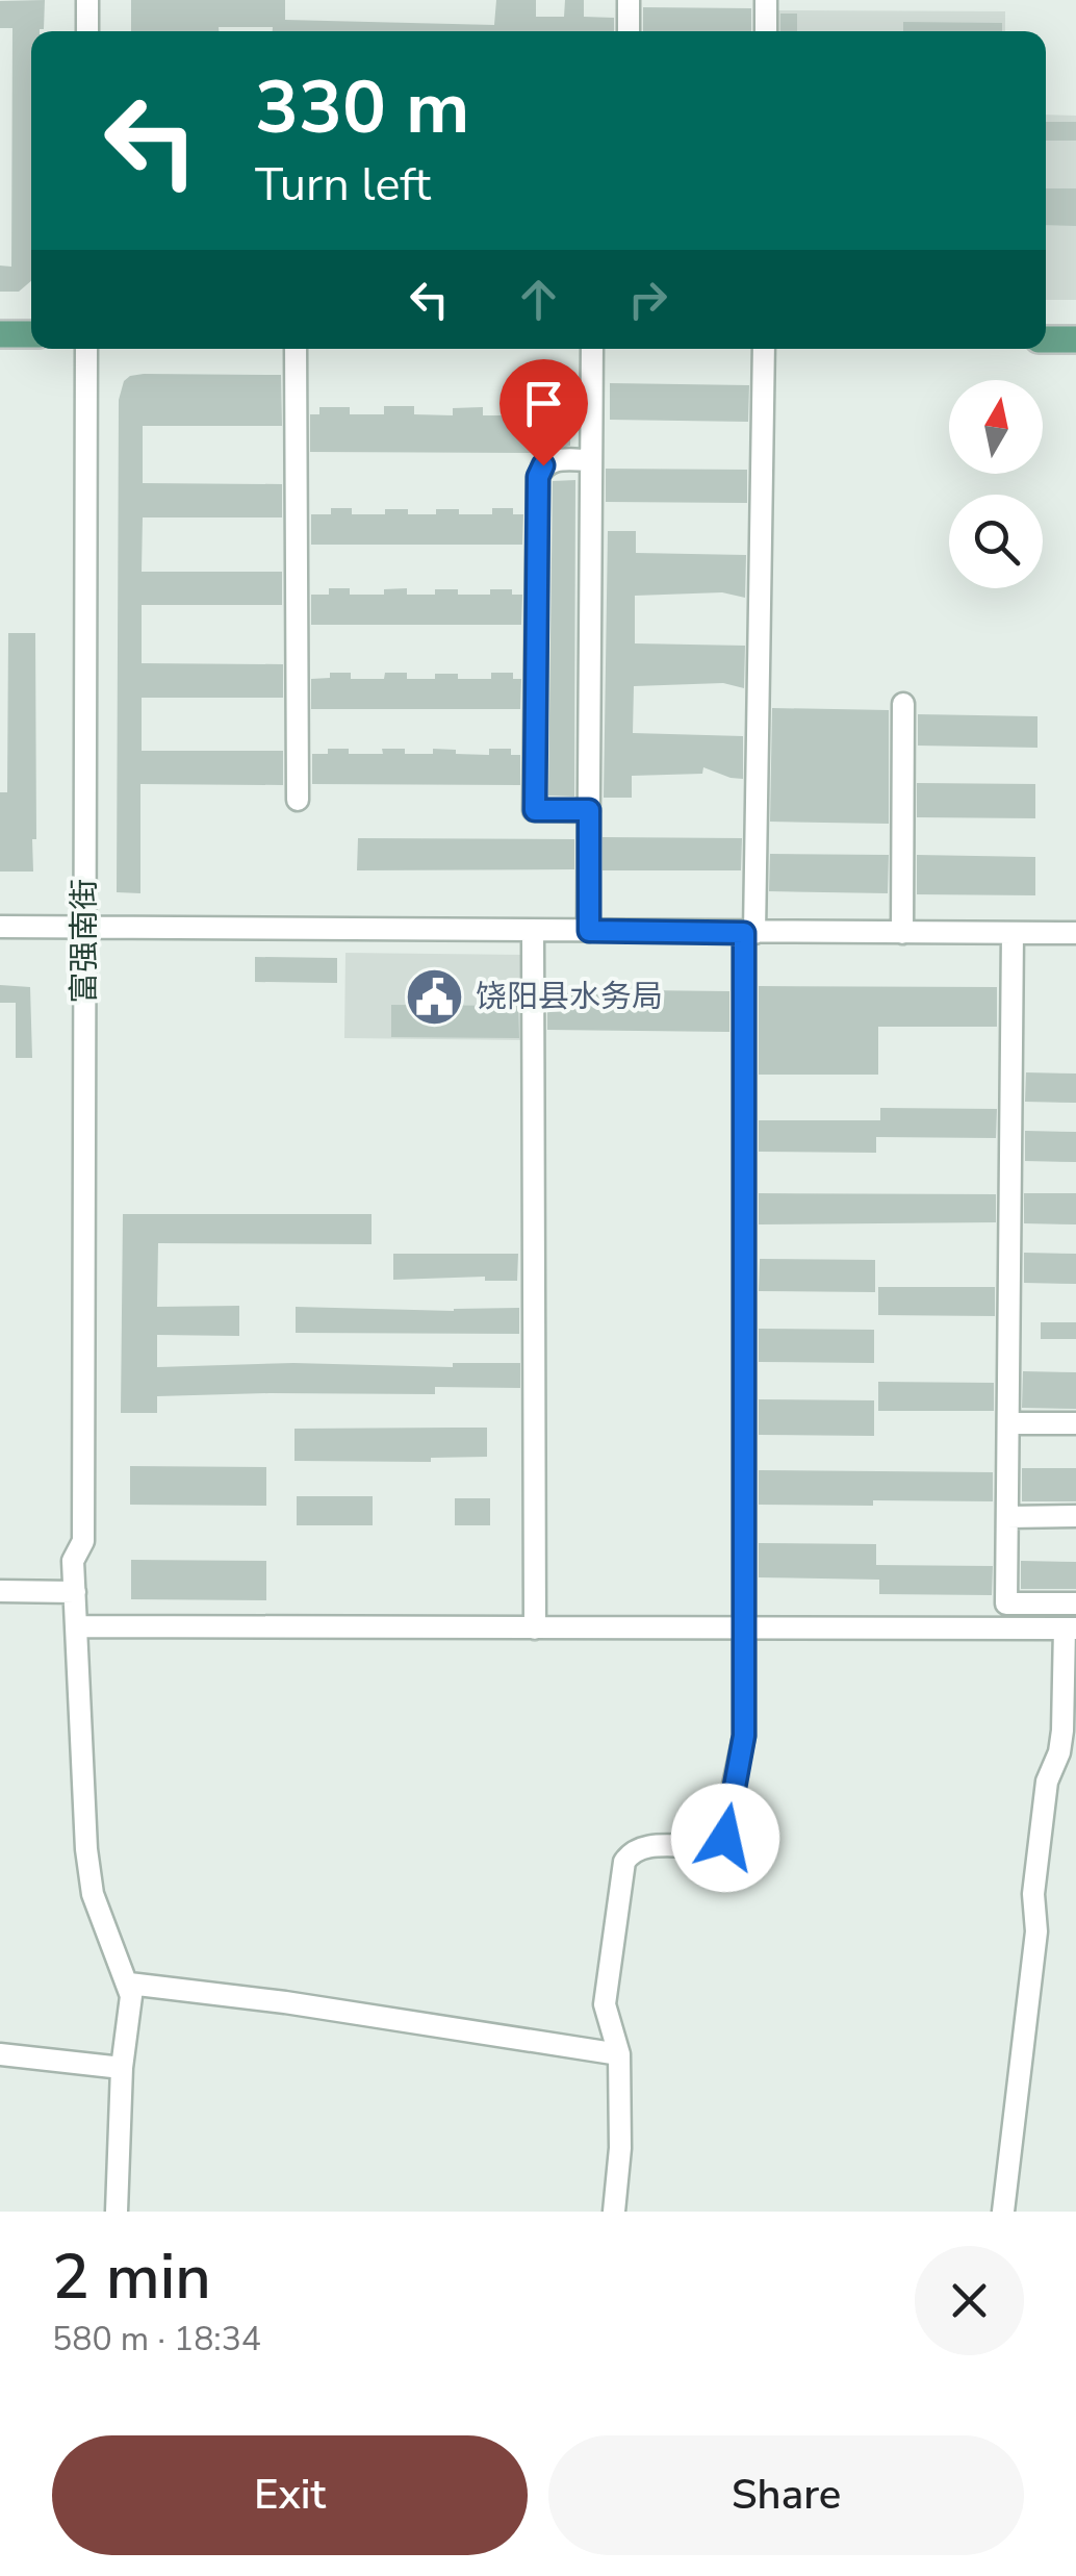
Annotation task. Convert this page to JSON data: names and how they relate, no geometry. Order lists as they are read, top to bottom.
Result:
{
  "streets": {
    "street": ["富强南街"]
  },
  "places": {
    "public building": ["饶阳县水务局"]
  },
  "north": "top",
  "page": {
    "turn": ["330 m", "Turn left"],
    "heading": ["2 min", "580 m · 18:34"],
    "buttons": ["Exit", "Share"]
  }
}
